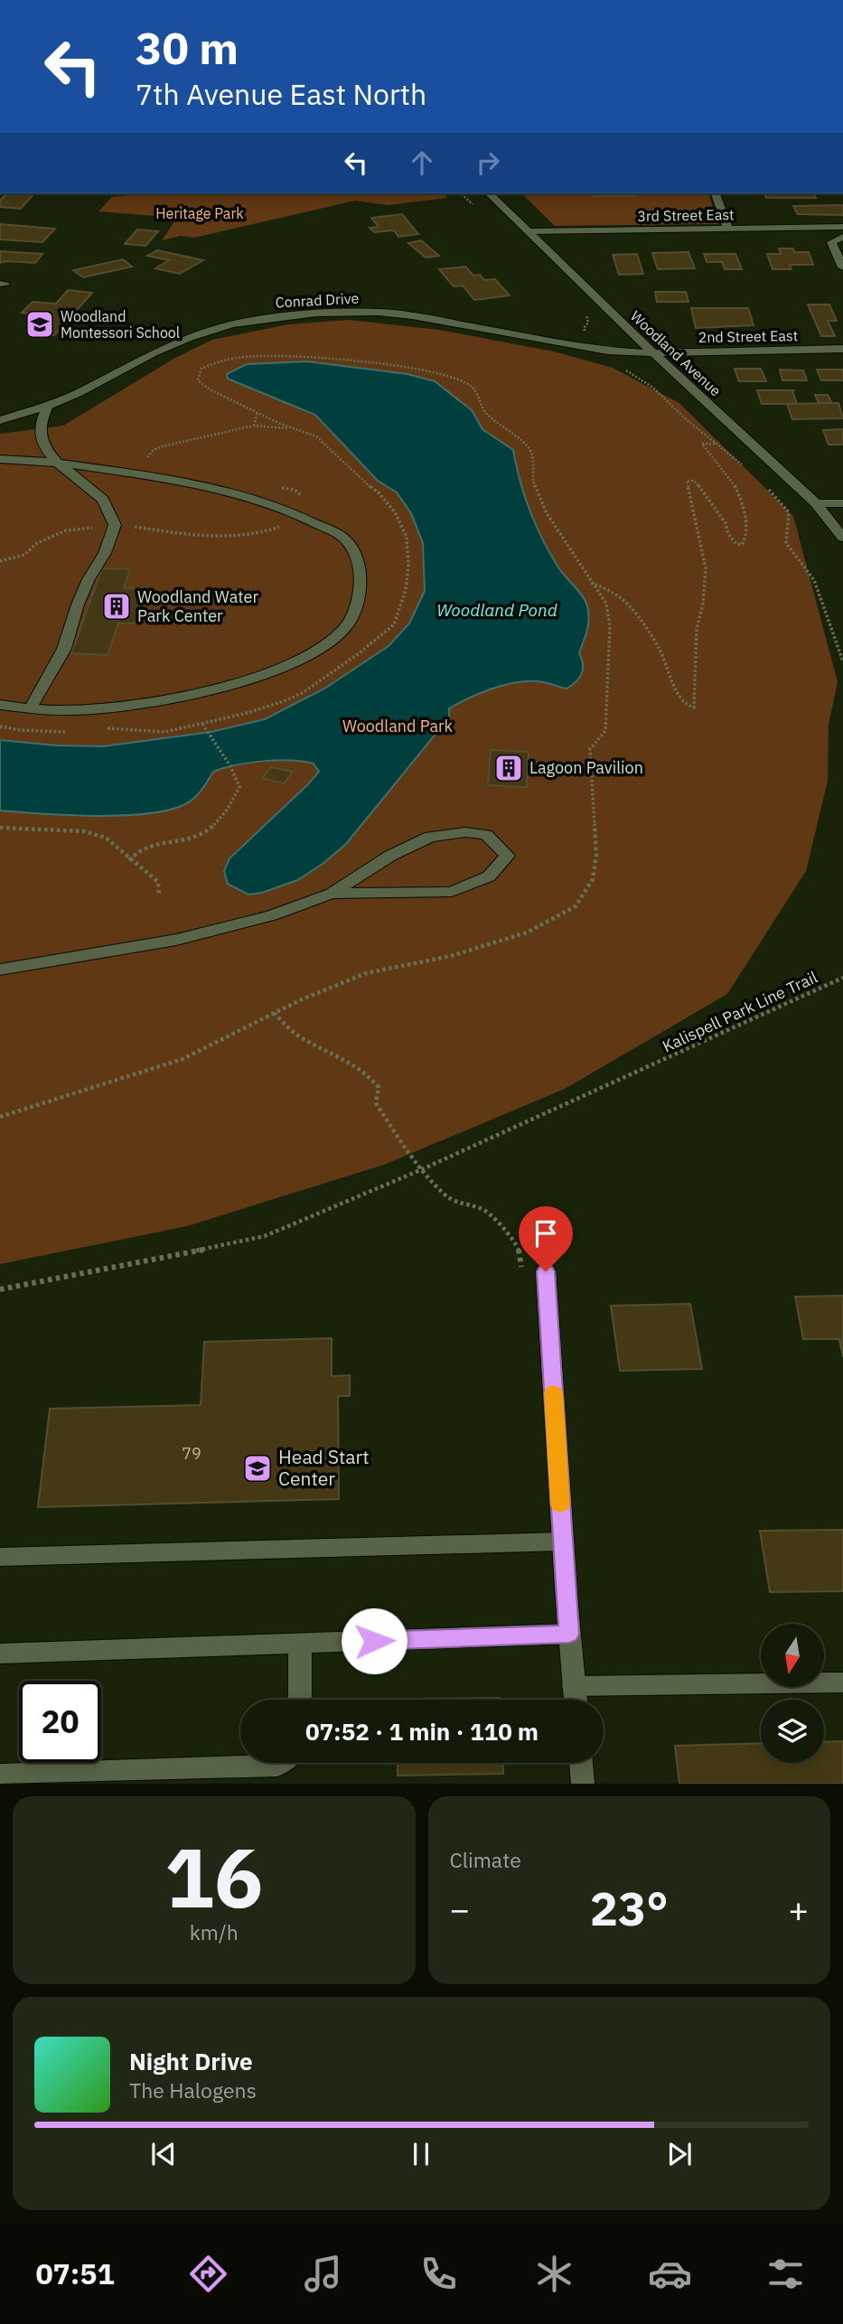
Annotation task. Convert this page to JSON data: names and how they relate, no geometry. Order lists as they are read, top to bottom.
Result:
{
  "streets": {
    "street": [
      "3rd Street East",
      "Conrad Drive",
      "2nd Street East",
      "Woodland Avenue"
    ],
    "path": ["Kalispell Park Line Trail"]
  },
  "crossings": [
    ["3rd Street East", "Woodland Avenue"],
    ["Conrad Drive", "2nd Street East"],
    ["Conrad Drive", "Woodland Avenue"],
    ["2nd Street East", "Woodland Avenue"]
  ],
  "water": ["Woodland Pond"],
  "parks": ["Heritage Park", "Woodland Park"],
  "places": {
    "school or university": ["Woodland Montessori School", "Head Start Center"],
    "building": ["Woodland Water Park Center", "Lagoon Pavilion"]
  },
  "house_numbers": ["79"],
  "north": "bottom",
  "page": {
    "turn": ["30 m", "7th Avenue East North"],
    "limit": "20",
    "trip": "07:52 · 1 min · 110 m",
    "tile": [
      ["16", "km/h"],
      "Climate"
    ],
    "heat": ["−", "23°", "+"],
    "song": ["Night Drive", "The Halogens"],
    "tabs": "07:51"
  }
}
